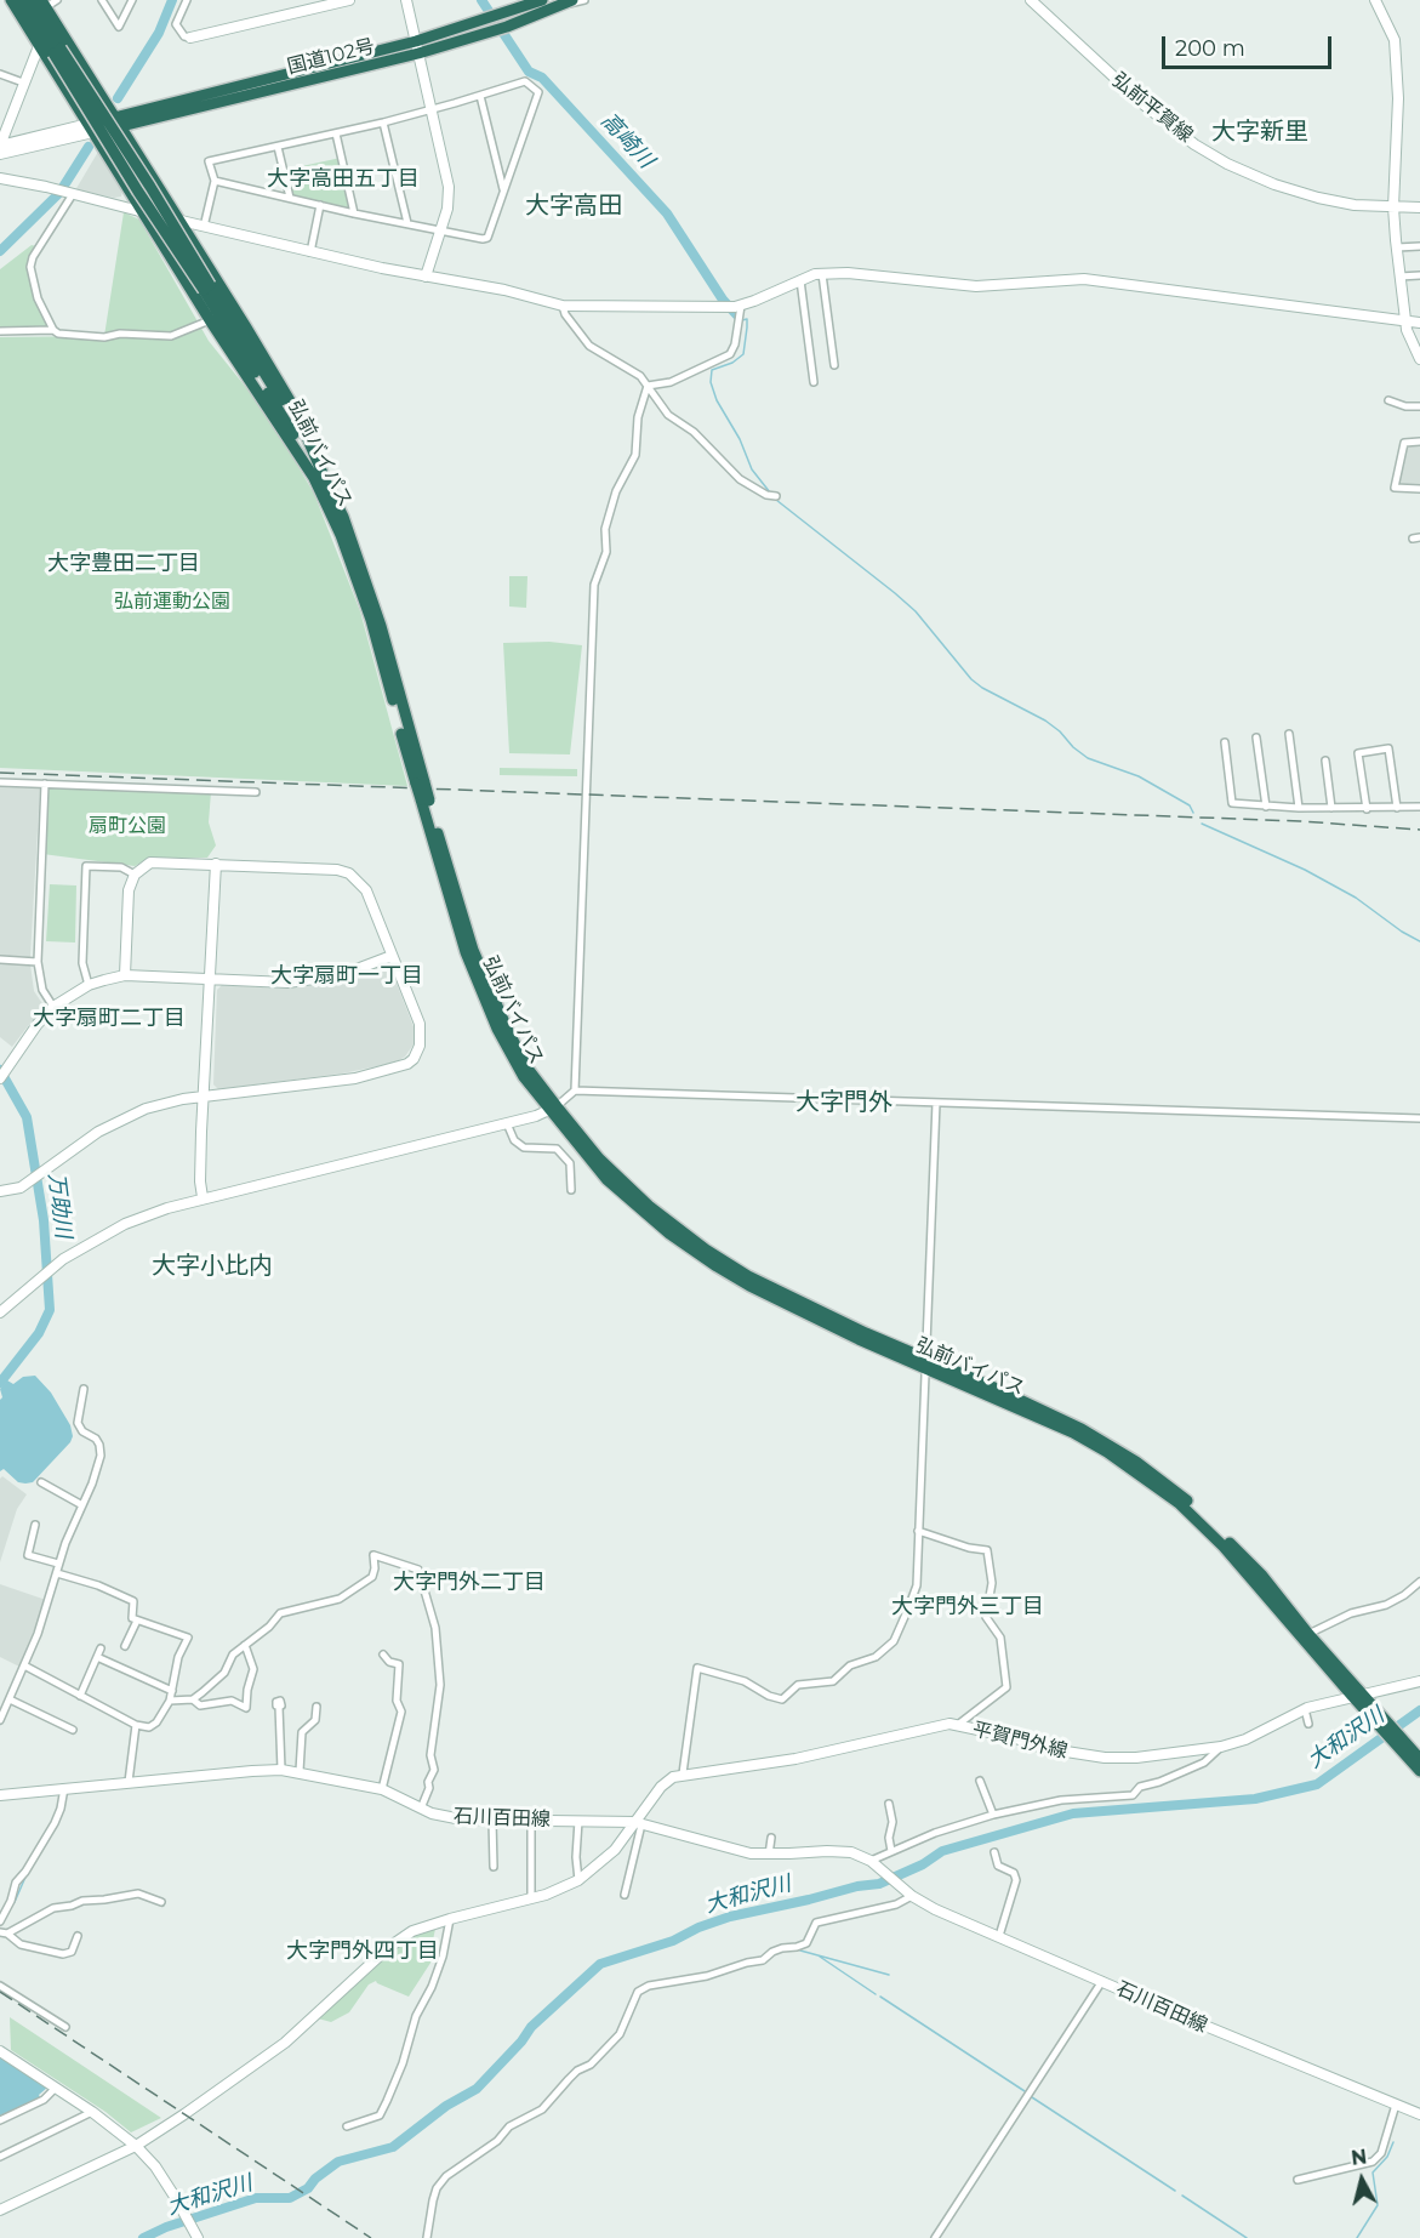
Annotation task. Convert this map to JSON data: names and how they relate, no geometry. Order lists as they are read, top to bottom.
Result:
{
  "streets": {
    "highway": ["国道102号", "弘前バイパス"],
    "street": ["弘前平賀線", "平賀門外線", "石川百田線"]
  },
  "crossings": [
    ["弘前バイパス", "平賀門外線"]
  ],
  "districts": [
    "大字新里",
    "大字高田五丁目",
    "大字高田",
    "大字豊田二丁目",
    "大字扇町一丁目",
    "大字扇町二丁目",
    "大字門外",
    "大字小比内",
    "大字門外二丁目",
    "大字門外三丁目",
    "大字門外四丁目"
  ],
  "water": ["高崎川", "万助川", "大和沢川"],
  "parks": ["弘前運動公園", "扇町公園"],
  "scale_bar": "200 m",
  "north": "top"
}
